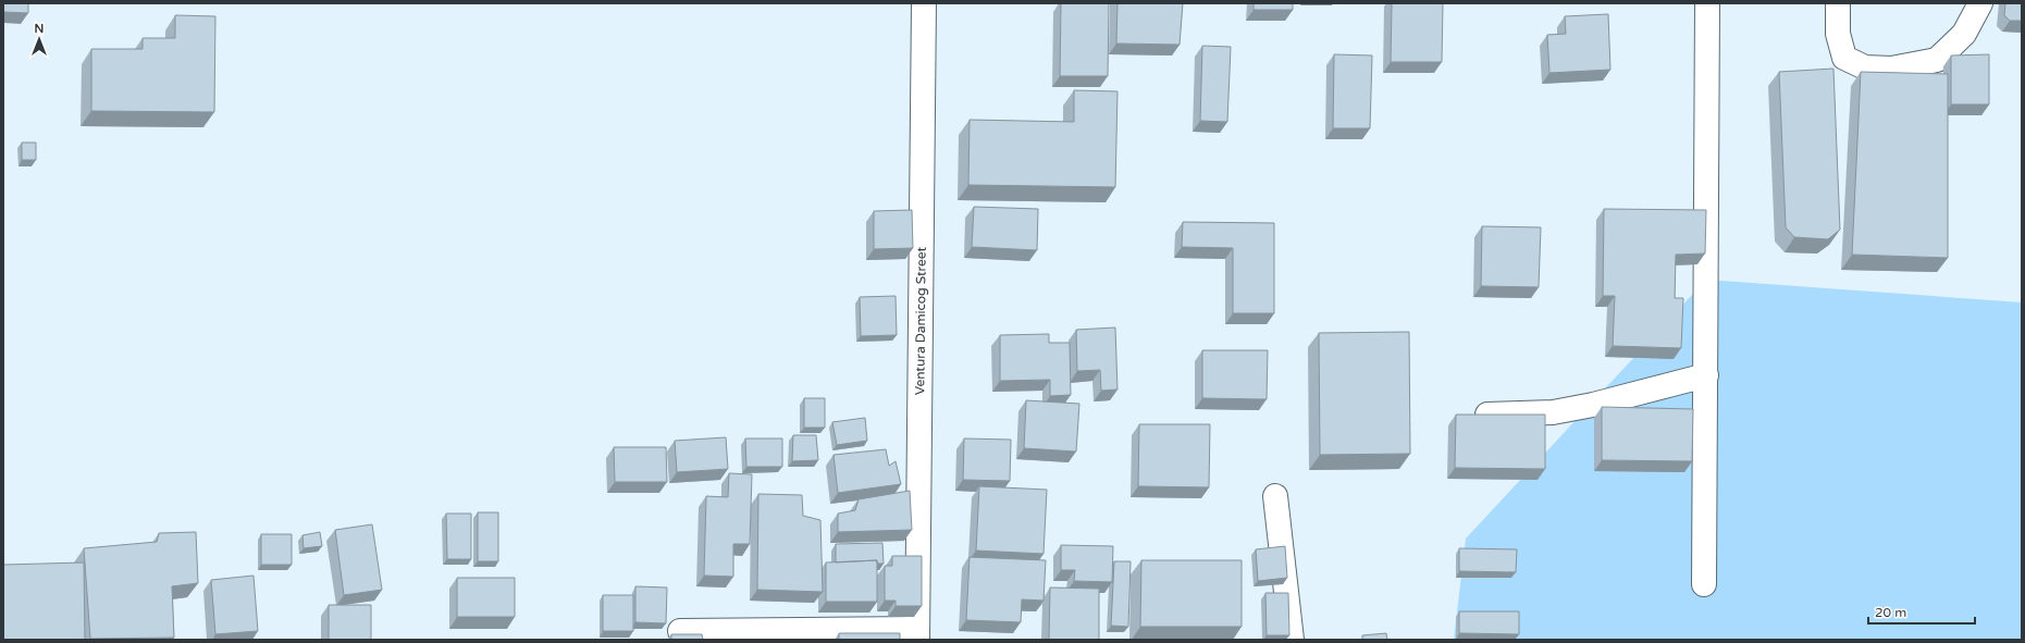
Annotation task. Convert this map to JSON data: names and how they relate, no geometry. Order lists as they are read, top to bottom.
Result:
{
  "streets": {
    "street": ["Ventura Damicog Street"]
  },
  "scale_bar": "20 m",
  "north": "top"
}
